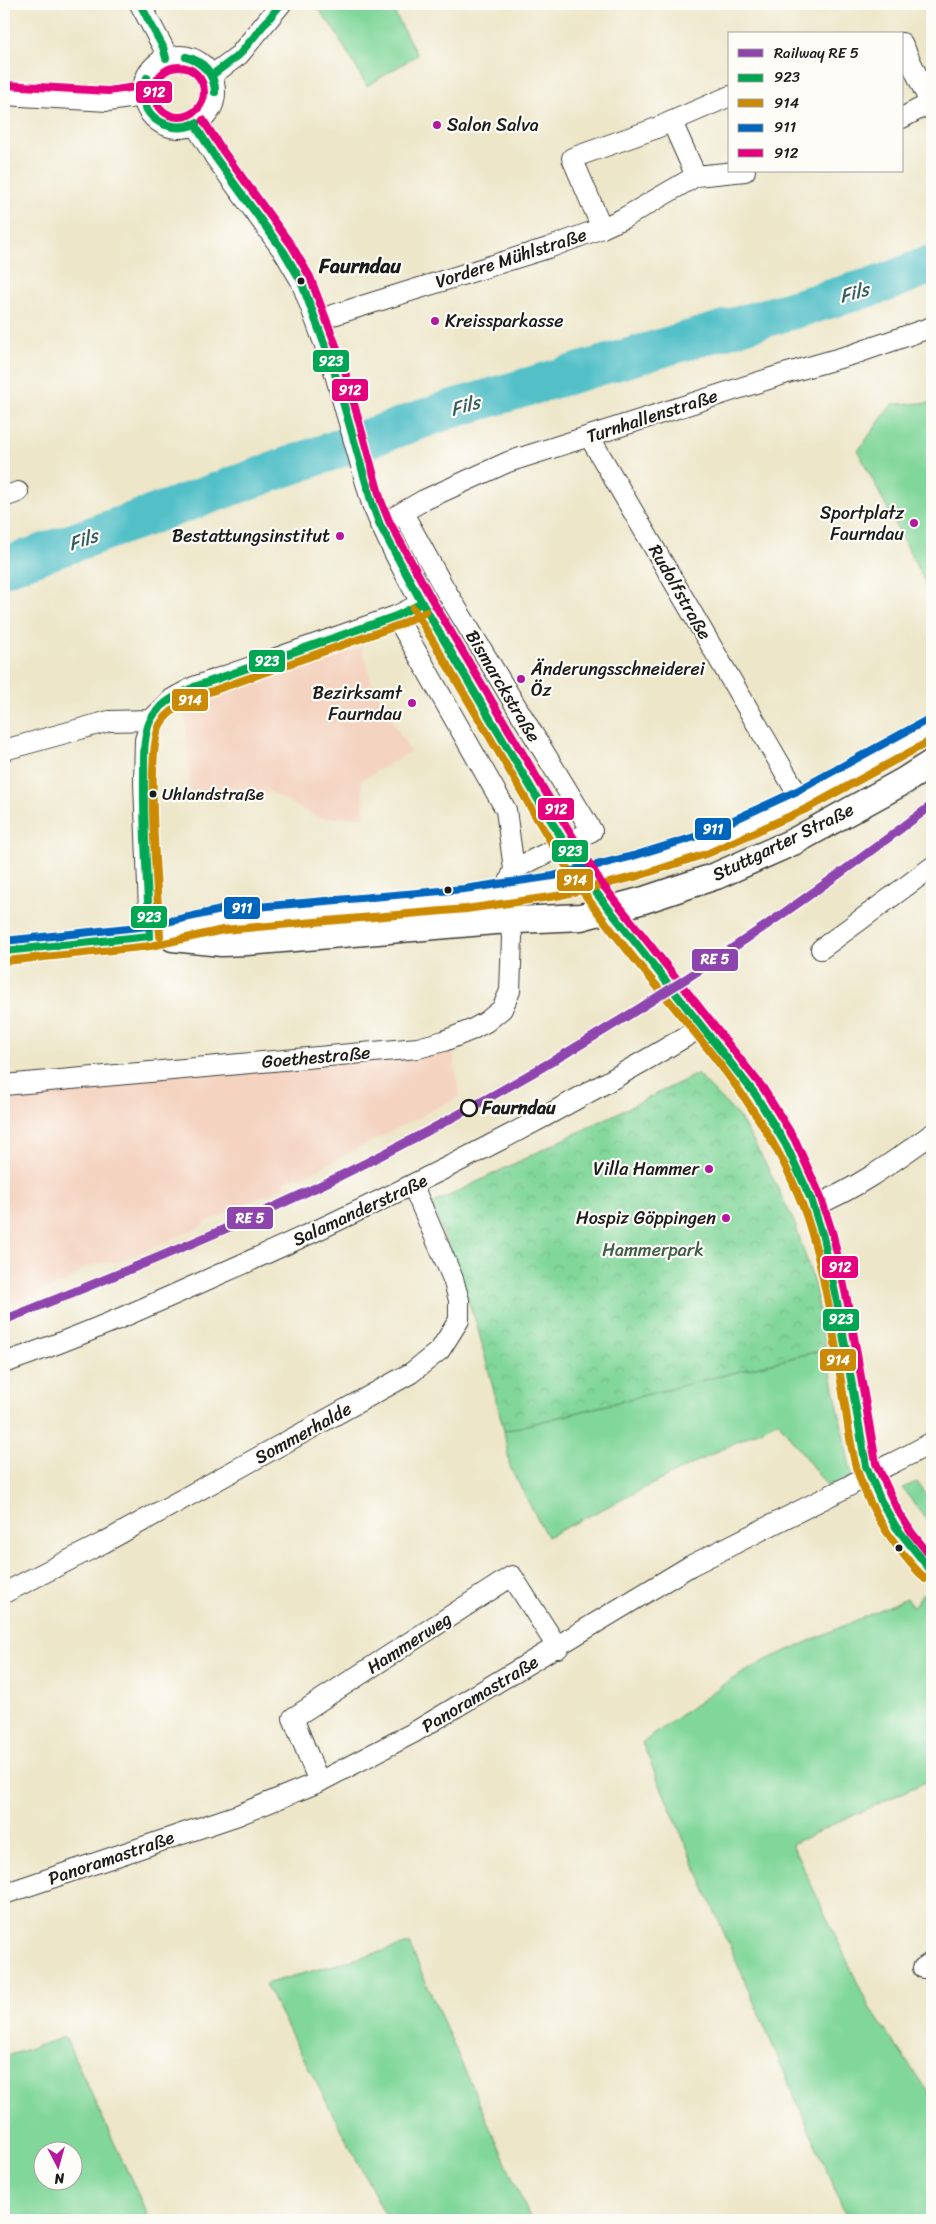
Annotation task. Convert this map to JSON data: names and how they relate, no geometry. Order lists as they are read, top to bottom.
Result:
{
  "streets": {
    "main road": ["Stuttgarter Straße"],
    "street": [
      "Vordere Mühlstraße",
      "Turnhallenstraße",
      "Rudolfstraße",
      "Bismarckstraße",
      "Goethestraße",
      "Salamanderstraße",
      "Sommerhalde",
      "Hammerweg",
      "Panoramastraße"
    ]
  },
  "crossings": [
    ["Vordere Mühlstraße", "Bismarckstraße"],
    ["Turnhallenstraße", "Rudolfstraße"],
    ["Turnhallenstraße", "Bismarckstraße"],
    ["Rudolfstraße", "Stuttgarter Straße"],
    ["Bismarckstraße", "Salamanderstraße"],
    ["Bismarckstraße", "Panoramastraße"],
    ["Stuttgarter Straße", "Goethestraße"],
    ["Salamanderstraße", "Sommerhalde"],
    ["Hammerweg", "Panoramastraße"]
  ],
  "districts": ["Faurndau"],
  "water": ["Fils"],
  "parks": ["Hammerpark"],
  "places": [
    "Salon Salva",
    "Kreissparkasse",
    "Sportplatz Faurndau",
    "Bestattungsinstitut",
    "Änderungsschneiderei Öz",
    "Bezirksamt Faurndau",
    "Uhlandstraße",
    "Faurndau",
    "Villa Hammer",
    "Hospiz Göppingen"
  ],
  "lines": [
    "transit line 923",
    "transit line 912",
    "transit line 914",
    "transit line 911"
  ],
  "legend": [
    "Railway RE 5",
    "923",
    "914",
    "911",
    "912"
  ],
  "north": "bottom"
}
